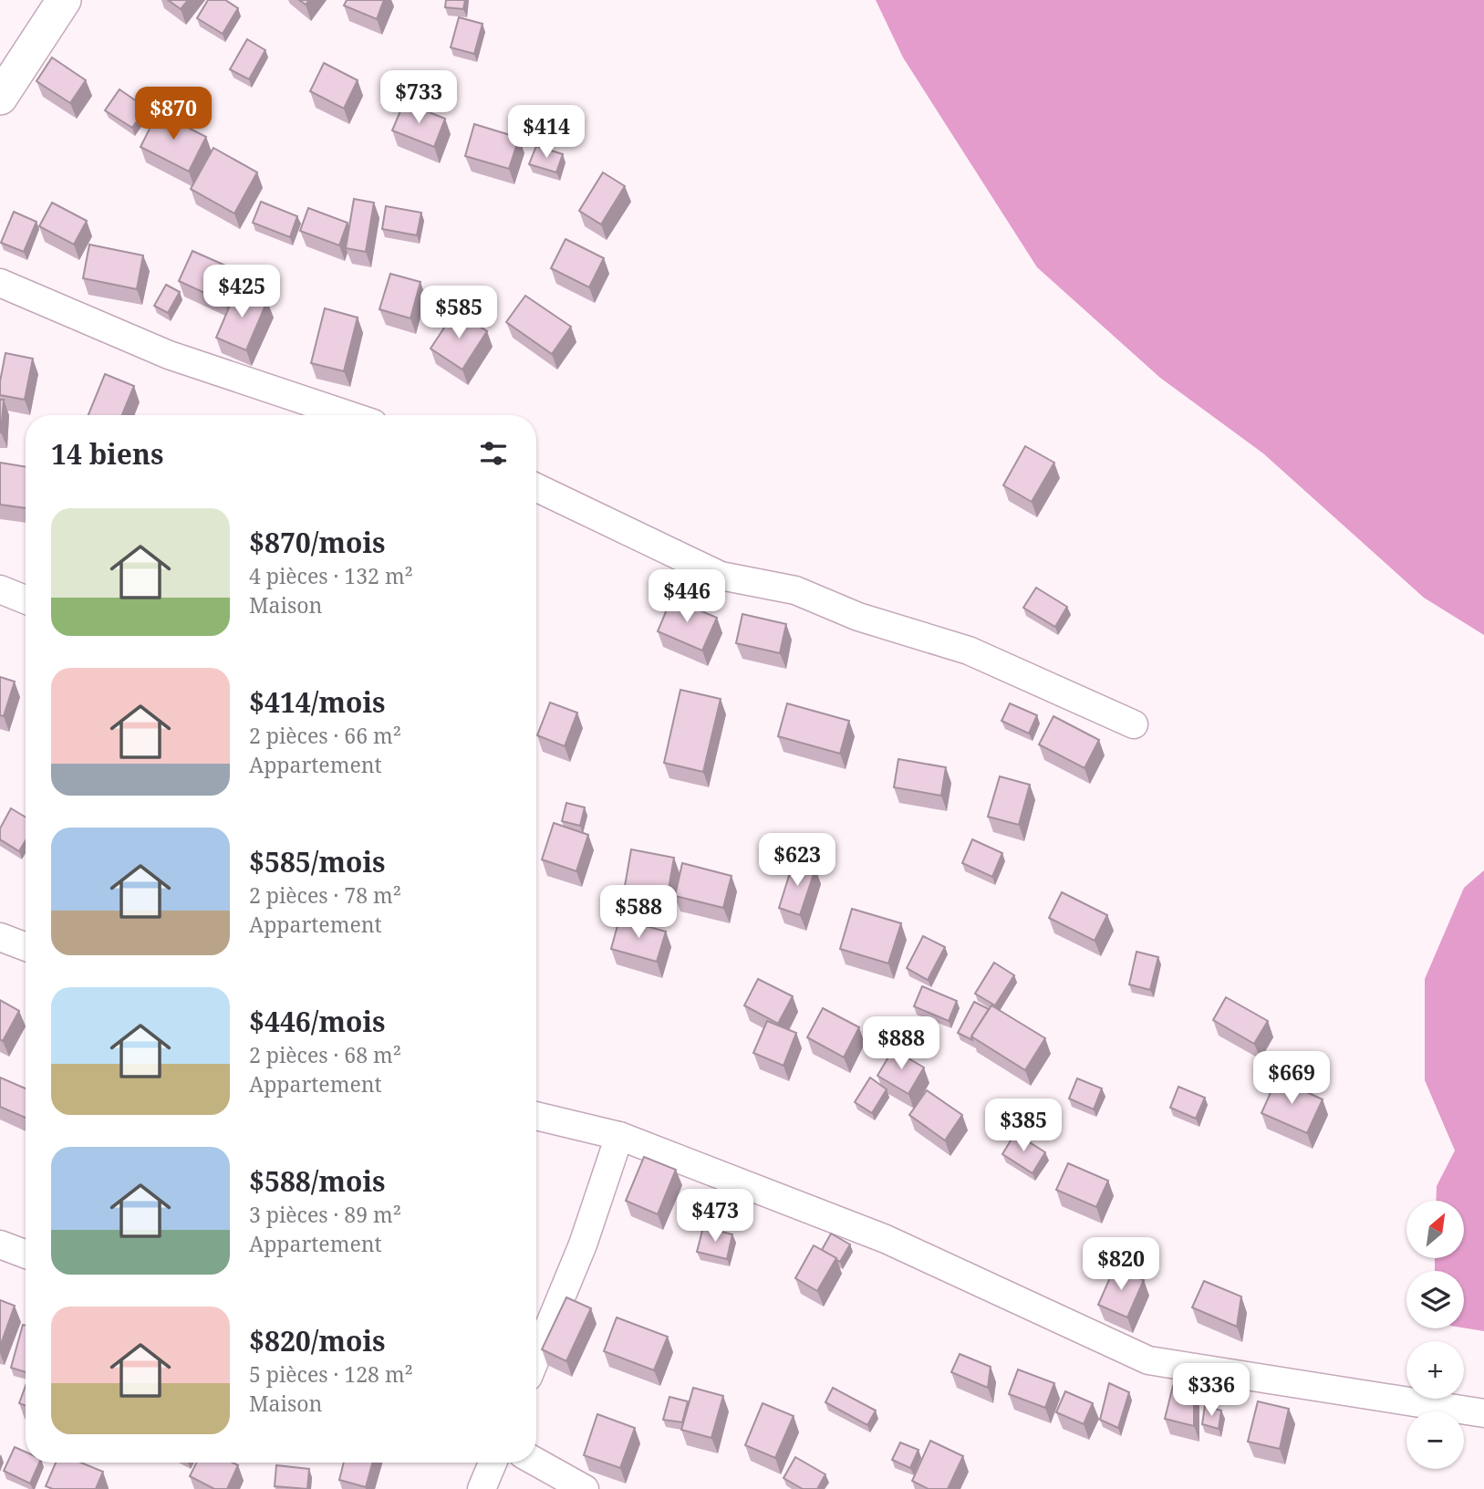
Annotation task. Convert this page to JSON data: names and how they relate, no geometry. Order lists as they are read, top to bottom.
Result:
{
  "north": "top right",
  "page": {
    "price": [
      "$733",
      "$870",
      "$414",
      "$425",
      "$585",
      "$446",
      "$623",
      "$588",
      "$888",
      "$669",
      "$385",
      "$473",
      "$820",
      "$336"
    ],
    "heading": "14 biens",
    "list": [
      {
        "name": "$870/mois",
        "note": "4 pièces · 132 m² · Maison"
      },
      {
        "name": "$414/mois",
        "note": "2 pièces · 66 m² · Appartement"
      },
      {
        "name": "$585/mois",
        "note": "2 pièces · 78 m² · Appartement"
      },
      {
        "name": "$446/mois",
        "note": "2 pièces · 68 m² · Appartement"
      },
      {
        "name": "$588/mois",
        "note": "3 pièces · 89 m² · Appartement"
      },
      {
        "name": "$820/mois",
        "note": "5 pièces · 128 m² · Maison"
      }
    ],
    "map_buttons": ["+", "−"]
  }
}
